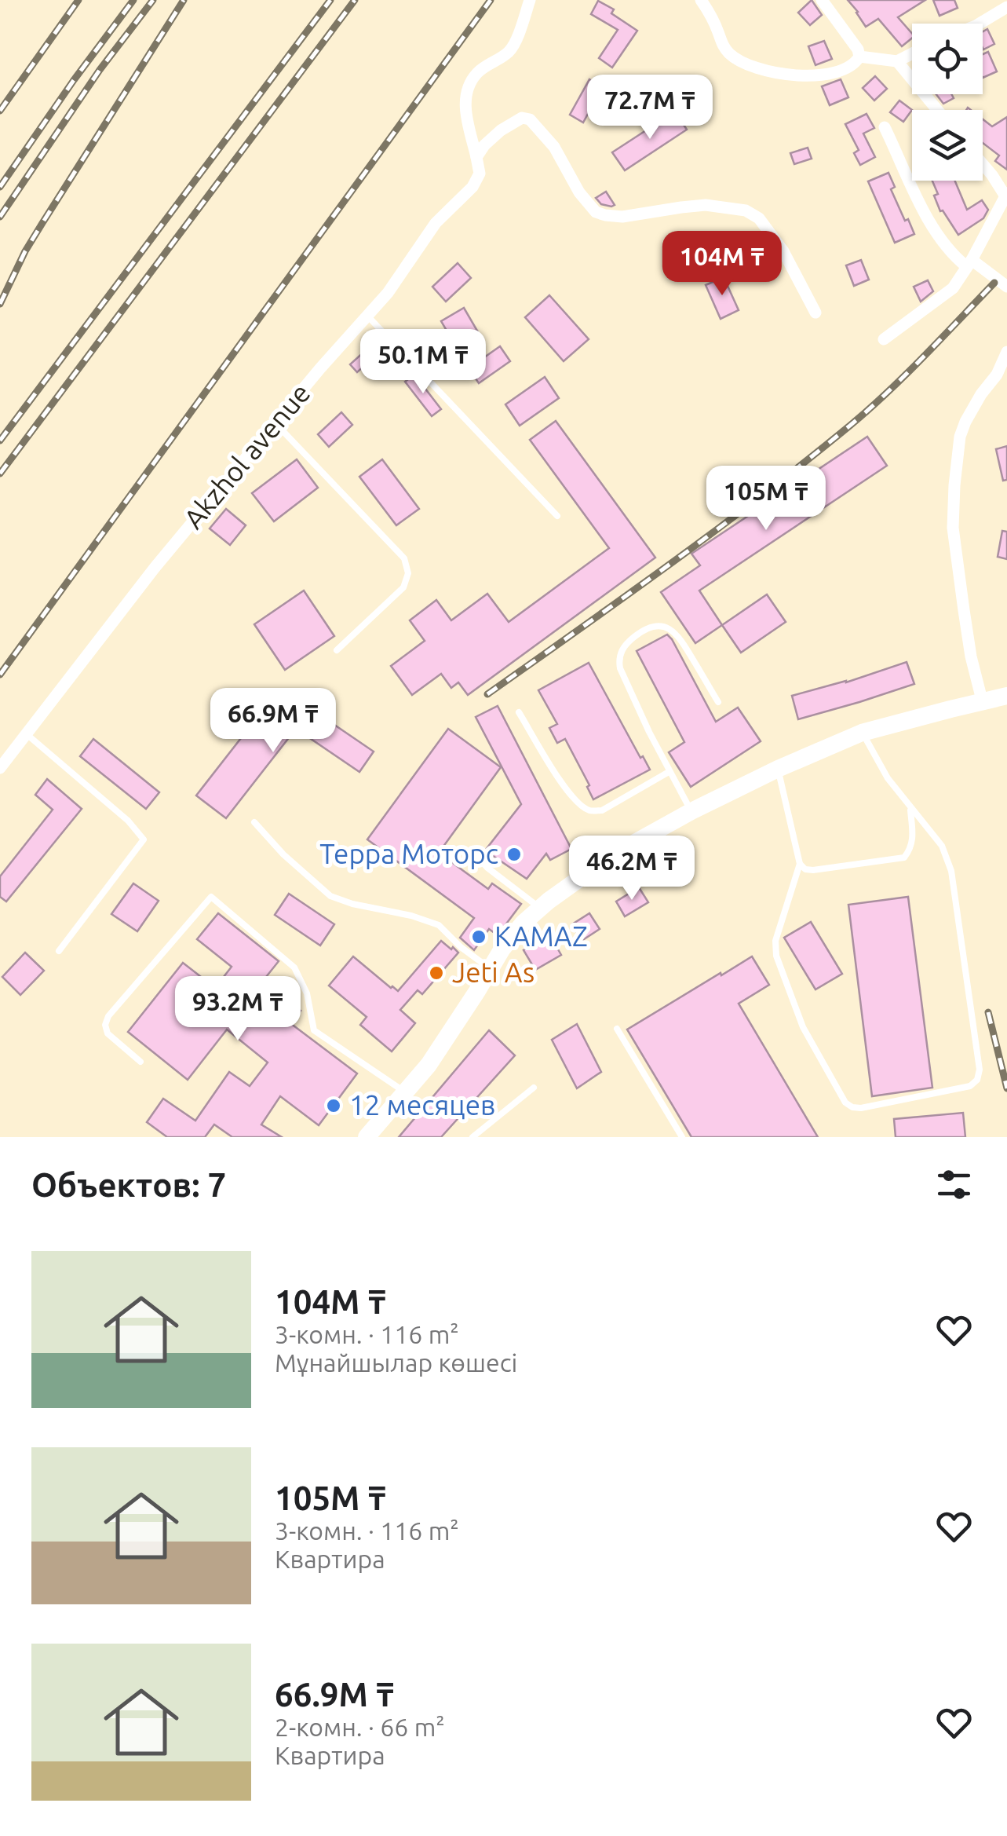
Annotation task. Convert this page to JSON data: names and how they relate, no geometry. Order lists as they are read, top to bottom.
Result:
{
  "streets": {
    "street": ["Akzhol avenue"]
  },
  "places": [
    "Терра Моторс",
    "KAMAZ",
    "Jeti As",
    "12 месяцев"
  ],
  "page": {
    "price": [
      "72.7M ₸",
      "104M ₸",
      "50.1M ₸",
      "105M ₸",
      "66.9M ₸",
      "46.2M ₸",
      "93.2M ₸"
    ],
    "heading": "Объектов: 7",
    "list": [
      {
        "name": "104M ₸",
        "note": "3-комн. · 116 m² · Мұнайшылар көшесі"
      },
      {
        "name": "105M ₸",
        "note": "3-комн. · 116 m² · Квартира"
      },
      {
        "name": "66.9M ₸",
        "note": "2-комн. · 66 m² · Квартира"
      }
    ]
  }
}
